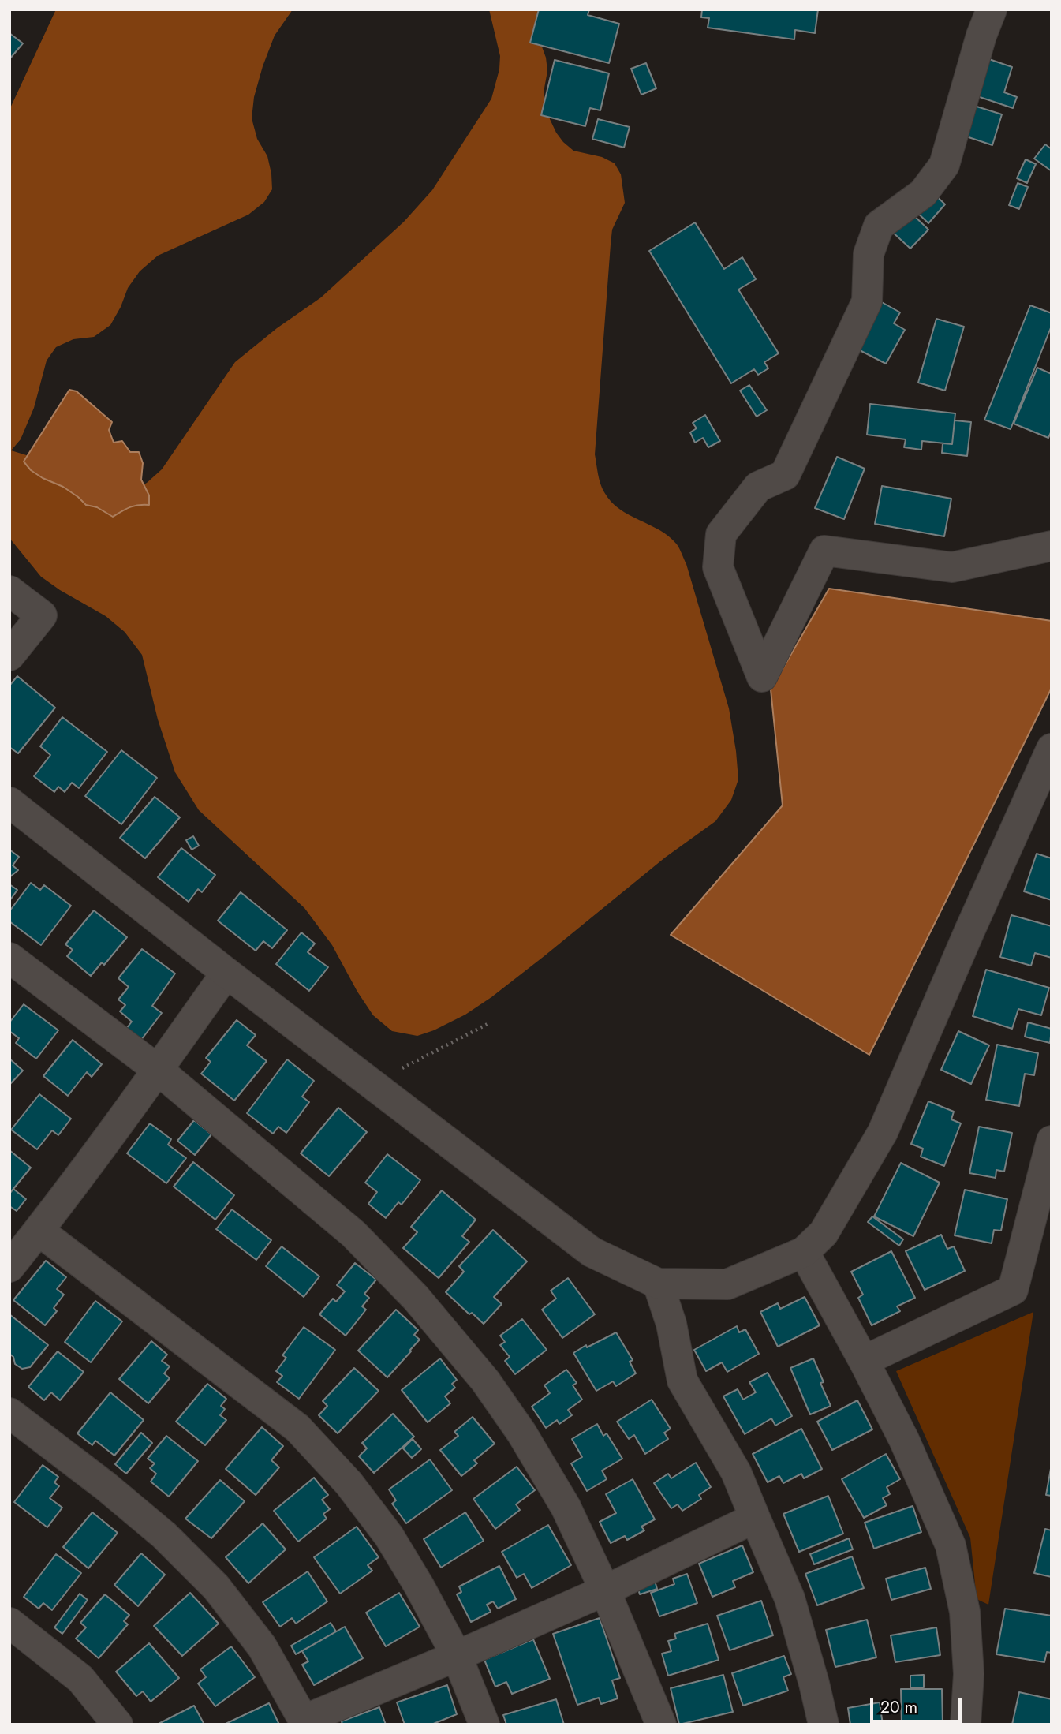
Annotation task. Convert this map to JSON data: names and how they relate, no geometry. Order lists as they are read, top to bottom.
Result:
{
  "scale_bar": "20 m"
}
